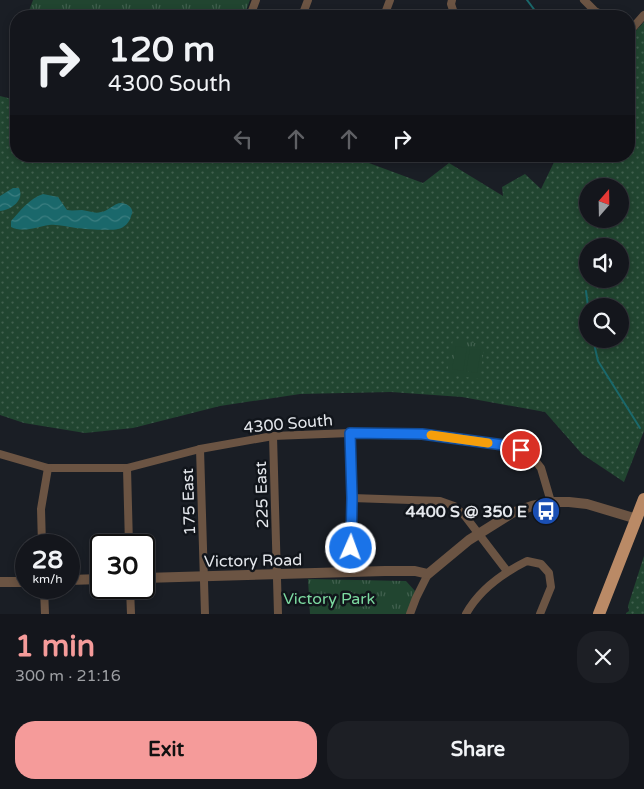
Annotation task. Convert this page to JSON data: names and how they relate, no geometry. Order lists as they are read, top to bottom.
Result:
{
  "streets": {
    "street": [
      "4300 South",
      "225 East",
      "175 East",
      "Victory Road"
    ]
  },
  "crossings": [
    ["4300 South", "225 East"],
    ["4300 South", "175 East"],
    ["225 East", "Victory Road"],
    ["175 East", "Victory Road"]
  ],
  "parks": ["Victory Park"],
  "places": {
    "bus stop": ["4400 S @ 350 E"]
  },
  "north": "top",
  "page": {
    "turn": ["120 m", "4300 South"],
    "speed": "28 km/h",
    "limit": "30",
    "heading": ["1 min", "300 m · 21:16"],
    "buttons": ["Exit", "Share"]
  }
}
